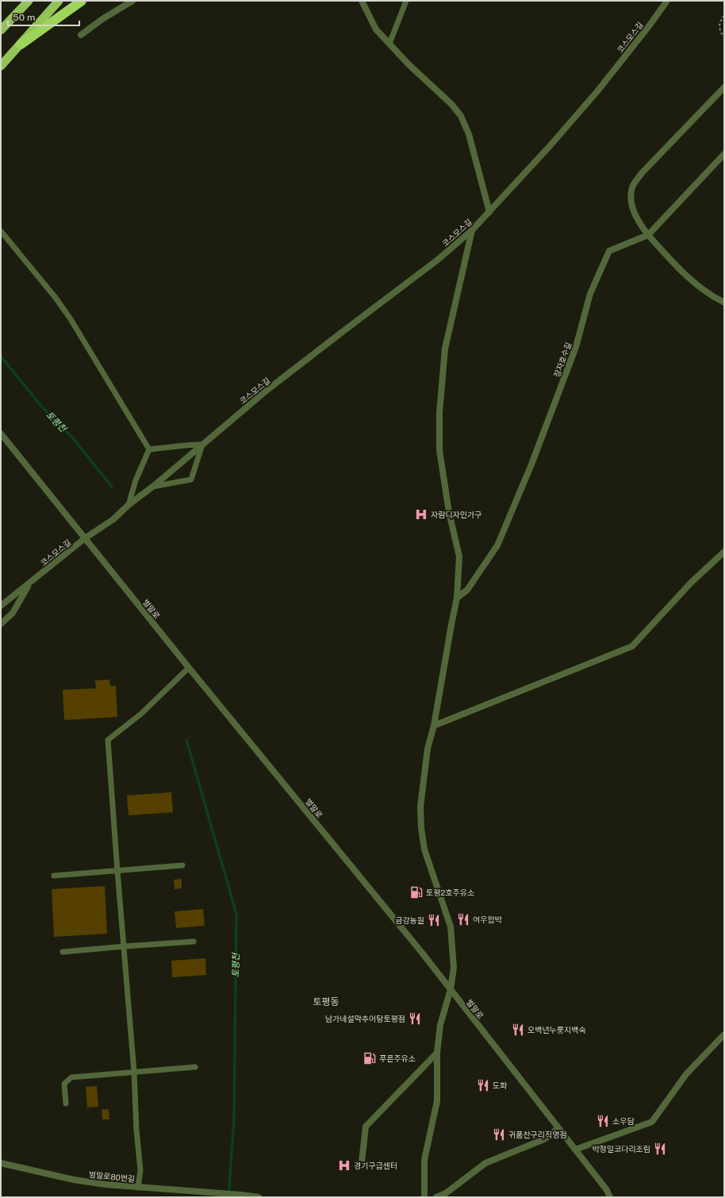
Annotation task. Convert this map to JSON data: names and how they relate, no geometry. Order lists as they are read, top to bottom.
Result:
{
  "streets": {
    "street": [
      "코스모스길",
      "장자호수길",
      "벌말로",
      "벌말로80번길"
    ]
  },
  "crossings": [
    ["코스모스길", "벌말로"]
  ],
  "districts": ["토평동"],
  "water": ["토평천"],
  "places": {
    "hospital": ["자람디자인가구", "경기구급센터"],
    "fuel station": ["토평2호주유소", "푸른주유소"],
    "restaurant": [
      "여우함박",
      "금강농원",
      "남가네설악추어탕토평점",
      "오백년누룽지백숙",
      "도화",
      "소우담",
      "귀품찬구리직영점",
      "박정일코다리조림"
    ]
  },
  "scale_bar": "50 m"
}
